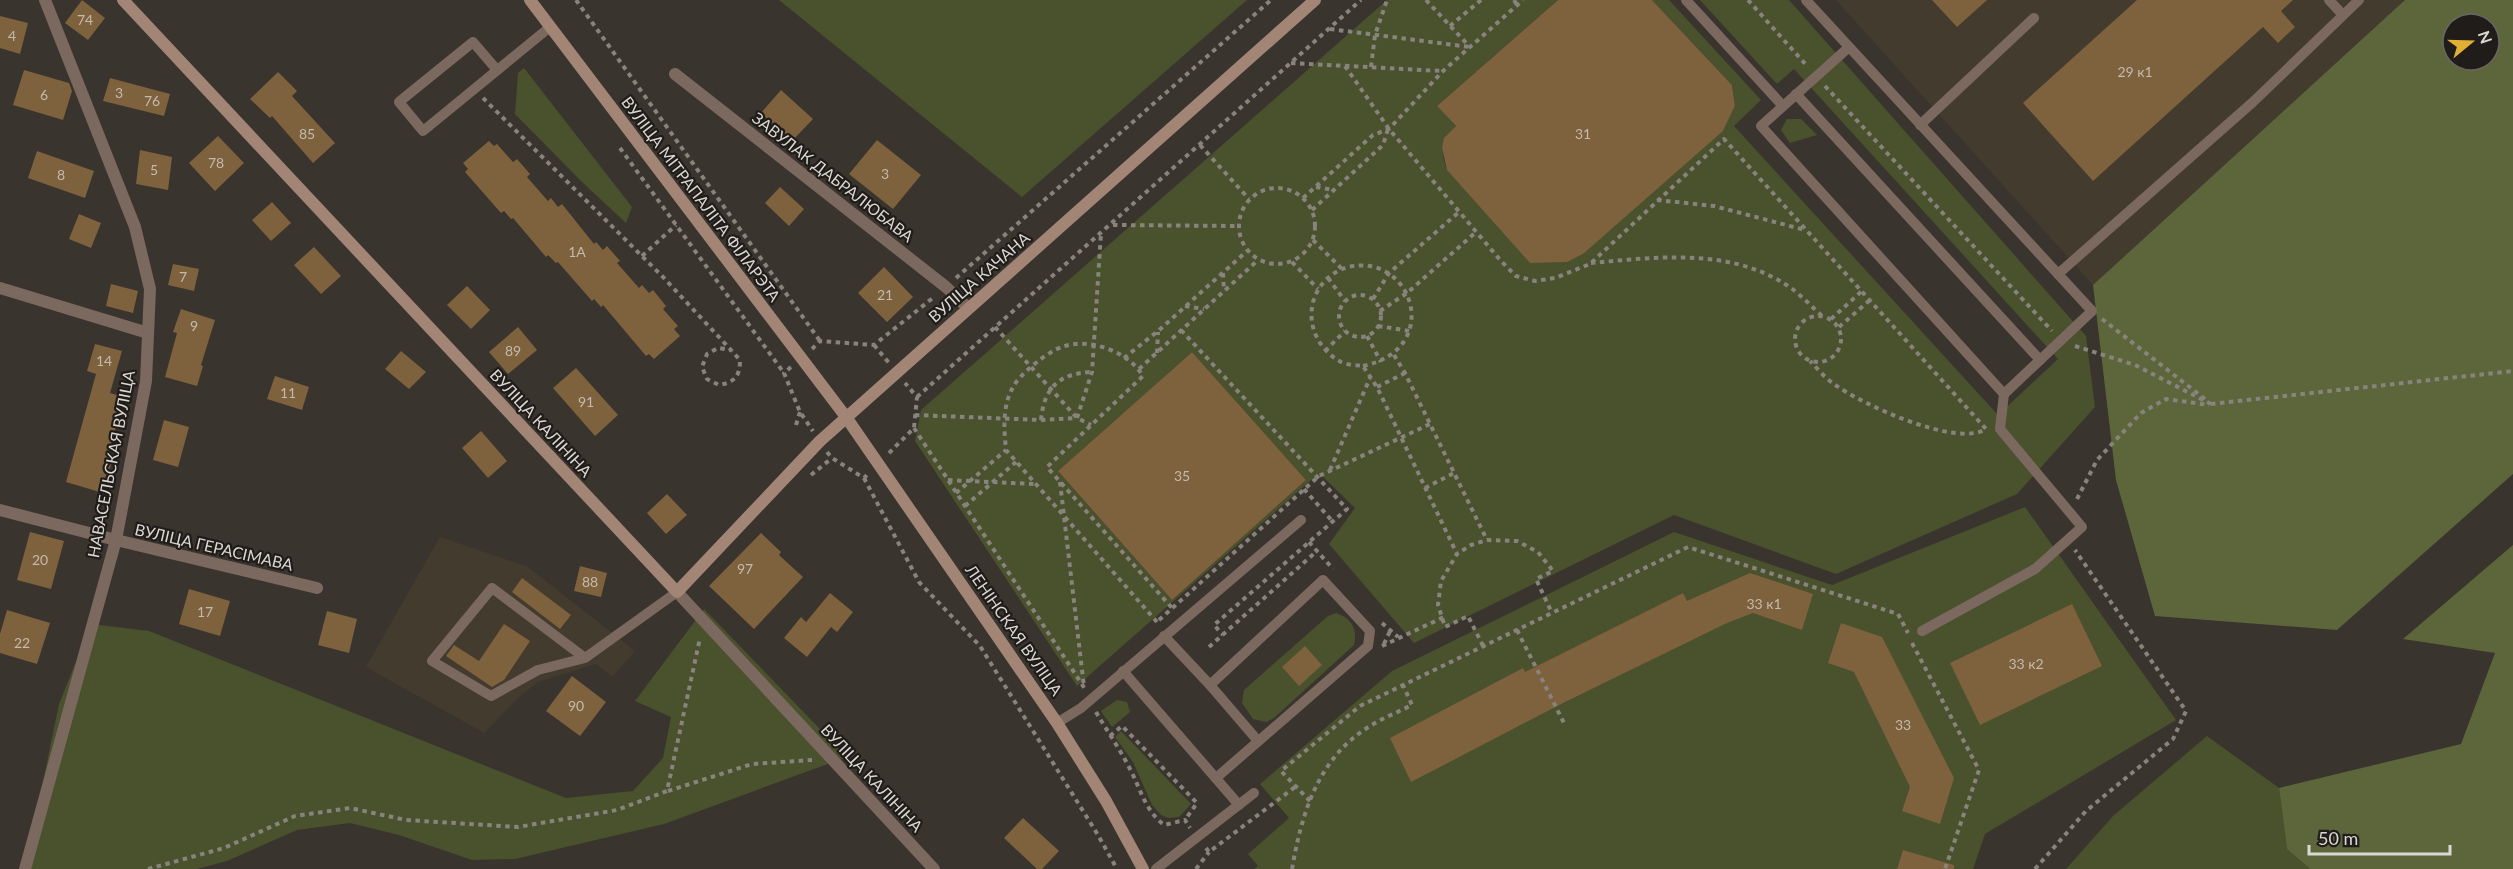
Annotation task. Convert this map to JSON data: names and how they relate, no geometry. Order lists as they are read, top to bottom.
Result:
{
  "streets": {
    "main road": [
      "ВУЛІЦА МІТРАПАЛІТА ФІЛАРЭТА",
      "ВУЛІЦА КАЧАНА",
      "ВУЛІЦА КАЛІНІНА",
      "ЛЕНІНСКАЯ ВУЛІЦА"
    ],
    "street": ["ЗАВУЛАК ДАБРАЛЮБАВА", "НАВАСЕЛЬСКАЯ ВУЛІЦА", "ВУЛІЦА ГЕРАСІМАВА"]
  },
  "crossings": [
    ["ЗАВУЛАК ДАБРАЛЮБАВА", "ВУЛІЦА КАЧАНА"],
    ["ВУЛІЦА МІТРАПАЛІТА ФІЛАРЭТА", "ВУЛІЦА КАЧАНА"],
    ["ВУЛІЦА МІТРАПАЛІТА ФІЛАРЭТА", "ЛЕНІНСКАЯ ВУЛІЦА"],
    ["ВУЛІЦА КАЧАНА", "ВУЛІЦА КАЛІНІНА"],
    ["ВУЛІЦА КАЧАНА", "ЛЕНІНСКАЯ ВУЛІЦА"],
    ["НАВАСЕЛЬСКАЯ ВУЛІЦА", "ВУЛІЦА ГЕРАСІМАВА"]
  ],
  "house_numbers": [
    "74",
    "4",
    "29 к1",
    "3",
    "6",
    "76",
    "85",
    "31",
    "78",
    "5",
    "3",
    "8",
    "1А",
    "7",
    "21",
    "9",
    "89",
    "14",
    "11",
    "91",
    "35",
    "20",
    "97",
    "88",
    "33 к1",
    "17",
    "22",
    "33 к2",
    "90",
    "33"
  ],
  "scale_bar": "50 m",
  "north": "right"
}
